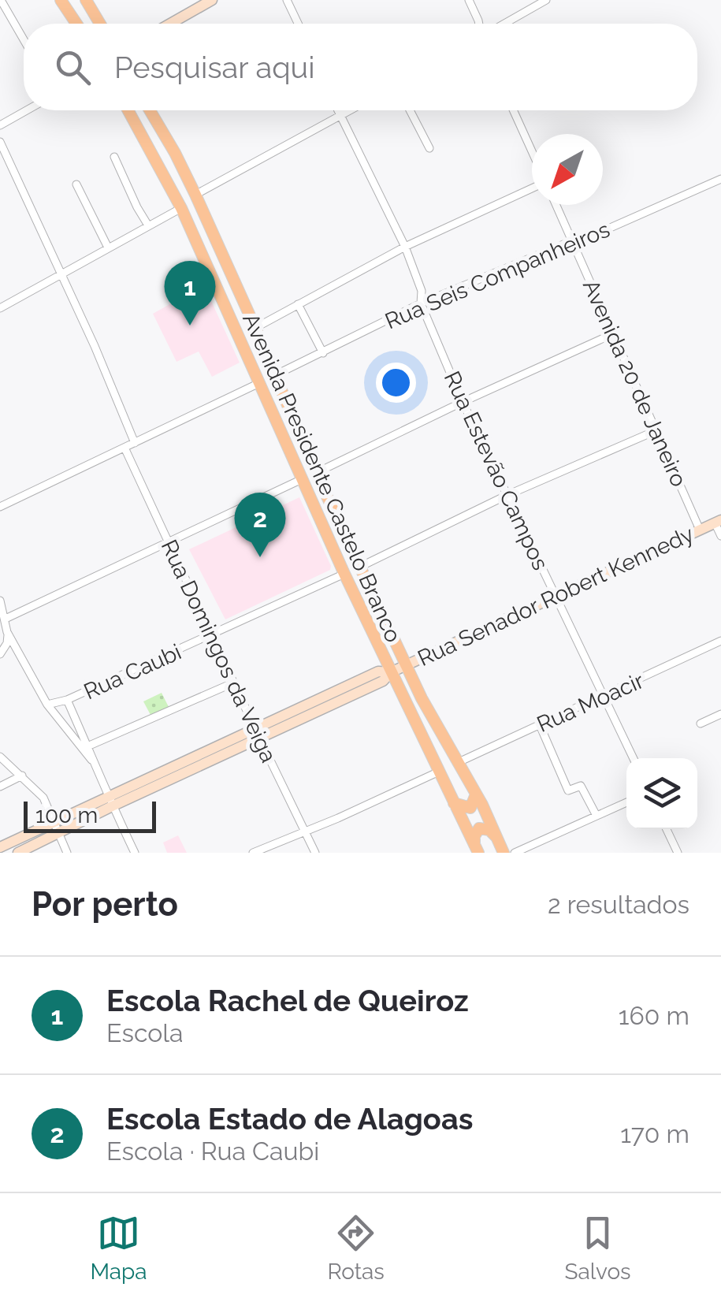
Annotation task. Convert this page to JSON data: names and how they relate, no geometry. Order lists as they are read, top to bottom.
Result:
{
  "streets": {
    "main road": ["Avenida Presidente Castelo Branco"],
    "street": [
      "Rua Seis Companheiros",
      "Avenida 20 de Janeiro",
      "Rua Estevão Campos",
      "Rua Senador Robert Kennedy",
      "Rua Domingos da Veiga",
      "Rua Caubi",
      "Rua Moacir"
    ]
  },
  "crossings": [
    ["Rua Seis Companheiros", "Avenida 20 de Janeiro"],
    ["Rua Seis Companheiros", "Rua Estevão Campos"],
    ["Rua Seis Companheiros", "Avenida Presidente Castelo Branco"],
    ["Avenida 20 de Janeiro", "Rua Senador Robert Kennedy"],
    ["Rua Estevão Campos", "Rua Senador Robert Kennedy"],
    ["Rua Estevão Campos", "Rua Moacir"],
    ["Avenida Presidente Castelo Branco", "Rua Senador Robert Kennedy"],
    ["Avenida Presidente Castelo Branco", "Rua Caubi"],
    ["Avenida Presidente Castelo Branco", "Rua Moacir"],
    ["Rua Senador Robert Kennedy", "Rua Domingos da Veiga"],
    ["Rua Domingos da Veiga", "Rua Caubi"]
  ],
  "scale_bar": "100 m",
  "north": "bottom left",
  "page": {
    "search": "Pesquisar aqui",
    "pins": ["1", "2"],
    "scale": "100 m",
    "heading": ["Por perto", "2 resultados"],
    "list": [
      {
        "mark": "1",
        "name": "Escola Rachel de Queiroz",
        "note": "Escola",
        "value": "160 m"
      },
      {
        "mark": "2",
        "name": "Escola Estado de Alagoas",
        "note": "Escola · Rua Caubi",
        "value": "170 m"
      }
    ],
    "nav": ["Mapa", "Rotas", "Salvos"]
  }
}
